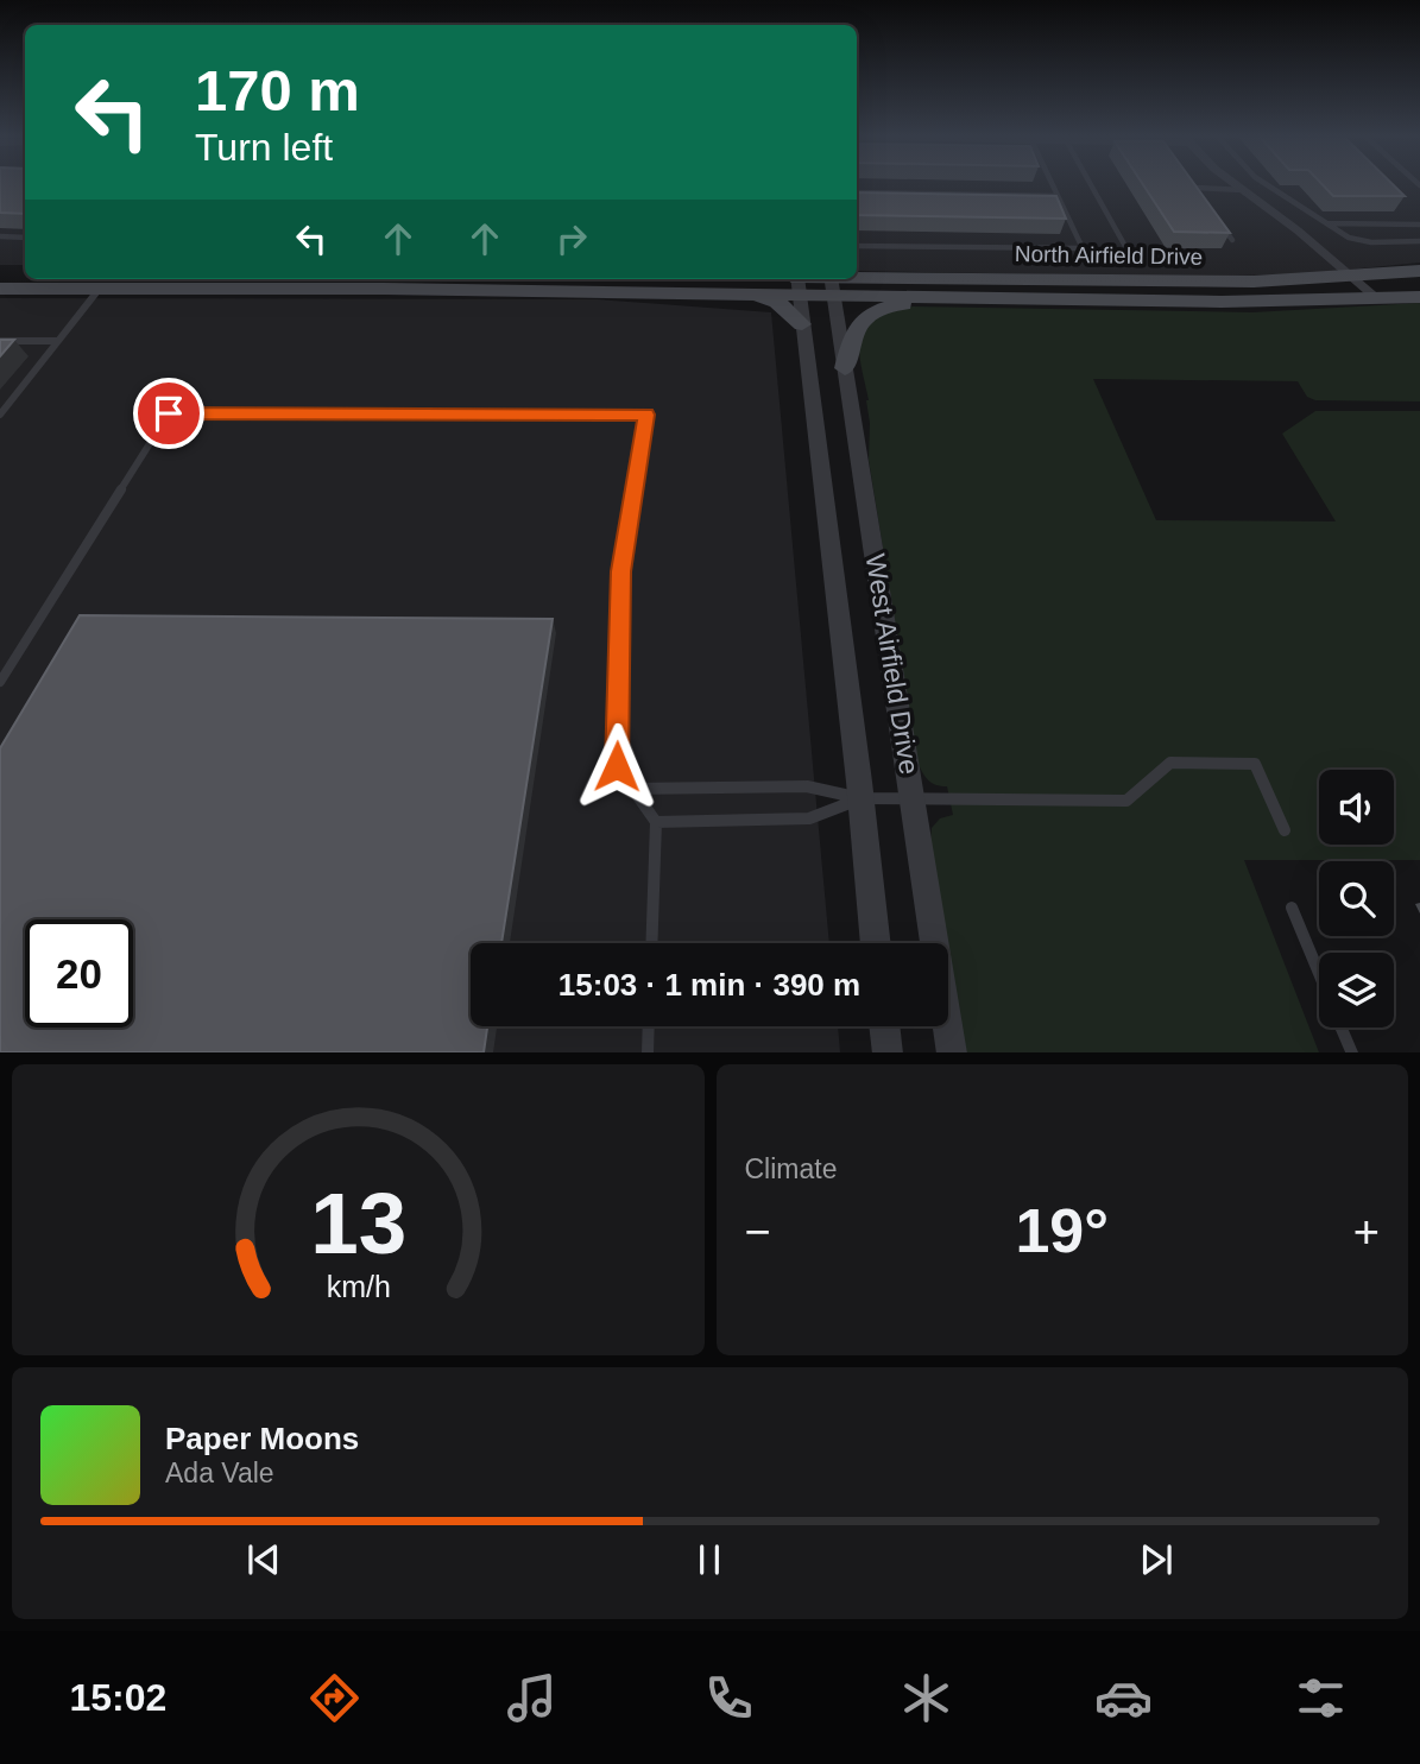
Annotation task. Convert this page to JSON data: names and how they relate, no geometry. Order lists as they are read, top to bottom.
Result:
{
  "streets": {
    "main road": ["North Airfield Drive"],
    "street": ["West Airfield Drive"]
  },
  "crossings": [
    ["North Airfield Drive", "West Airfield Drive"]
  ],
  "page": {
    "turn": ["170 m", "Turn left"],
    "limit": "20",
    "trip": "15:03 · 1 min · 390 m",
    "tile": "Climate",
    "heat": ["−", "19°", "+"],
    "song": ["Paper Moons", "Ada Vale"],
    "tabs": "15:02",
    "gauge": ["13", "km/h"]
  }
}
